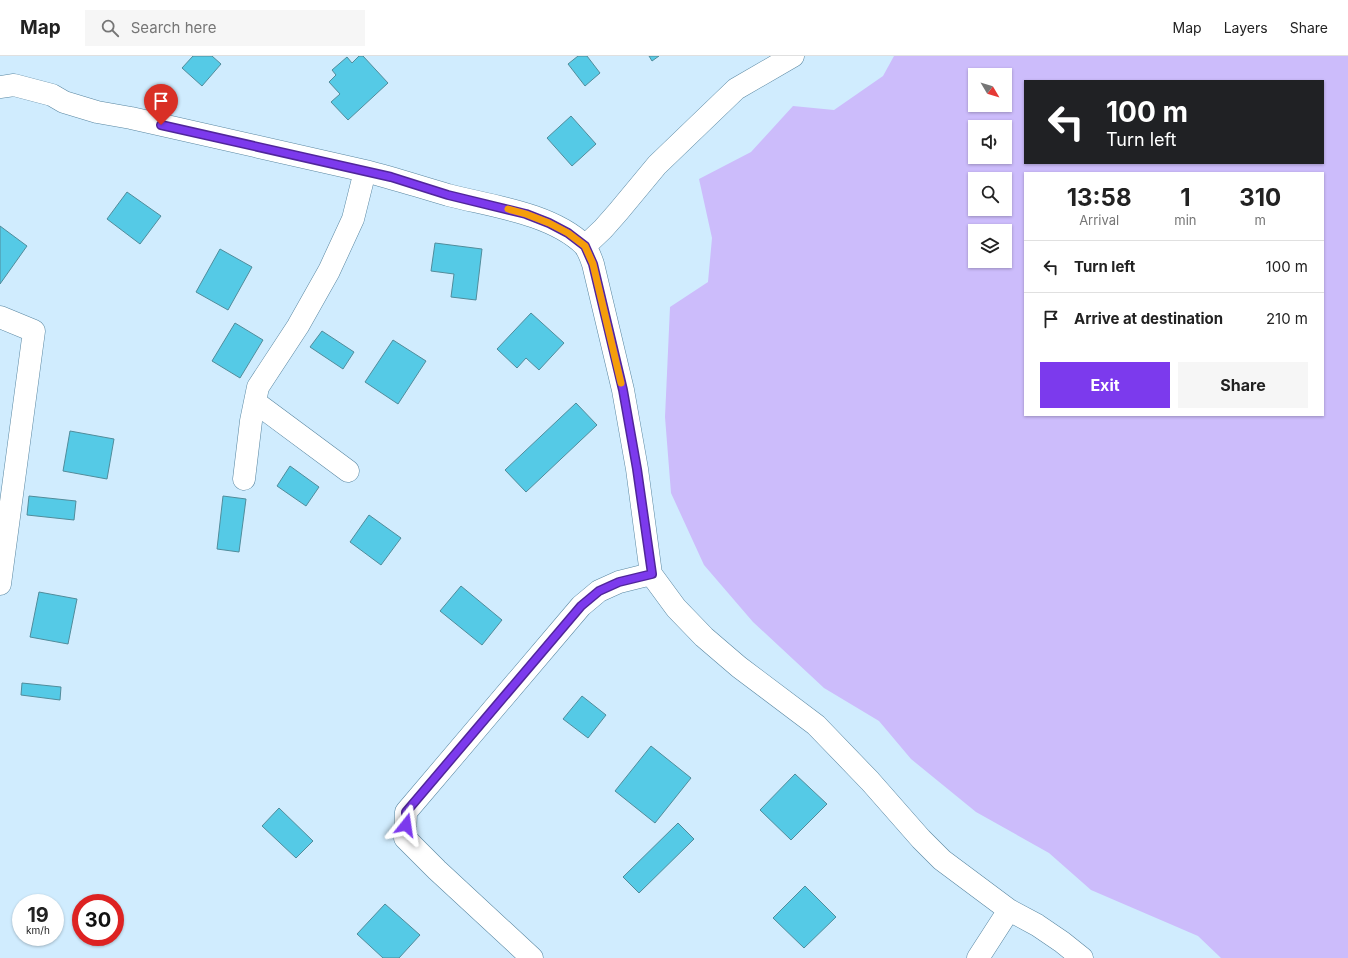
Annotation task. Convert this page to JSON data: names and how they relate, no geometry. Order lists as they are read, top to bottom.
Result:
{
  "north": "bottom right",
  "page": {
    "header": "Map",
    "search": "Search here",
    "nav": ["Map", "Layers", "Share"],
    "turn": ["100 m", "Turn left"],
    "eta": [
      "13:58",
      "Arrival",
      "1",
      "min",
      "310",
      "m"
    ],
    "list": [
      {
        "name": "Turn left",
        "value": "100 m"
      },
      {
        "name": "Arrive at destination",
        "value": "210 m"
      }
    ],
    "buttons": ["Exit", "Share"],
    "speed": "19 km/h",
    "limit": "30"
  }
}
